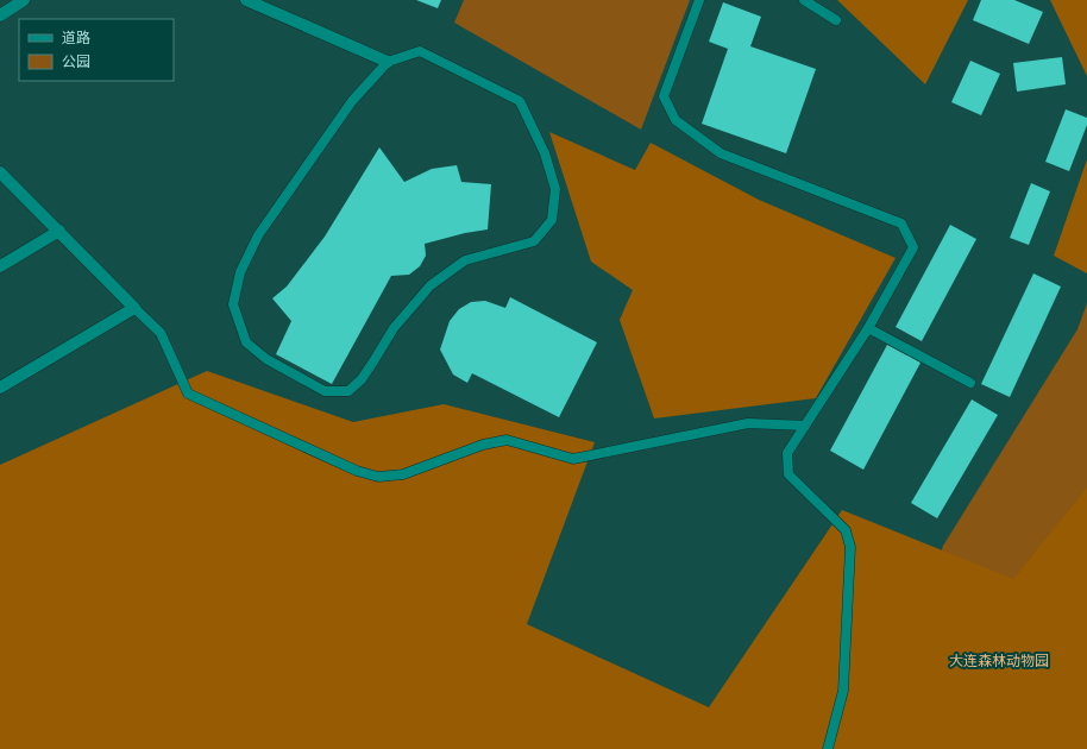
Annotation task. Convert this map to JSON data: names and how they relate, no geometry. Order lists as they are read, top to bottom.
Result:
{
  "parks": ["大连森林动物园"],
  "legend": ["道路", "公园"]
}
